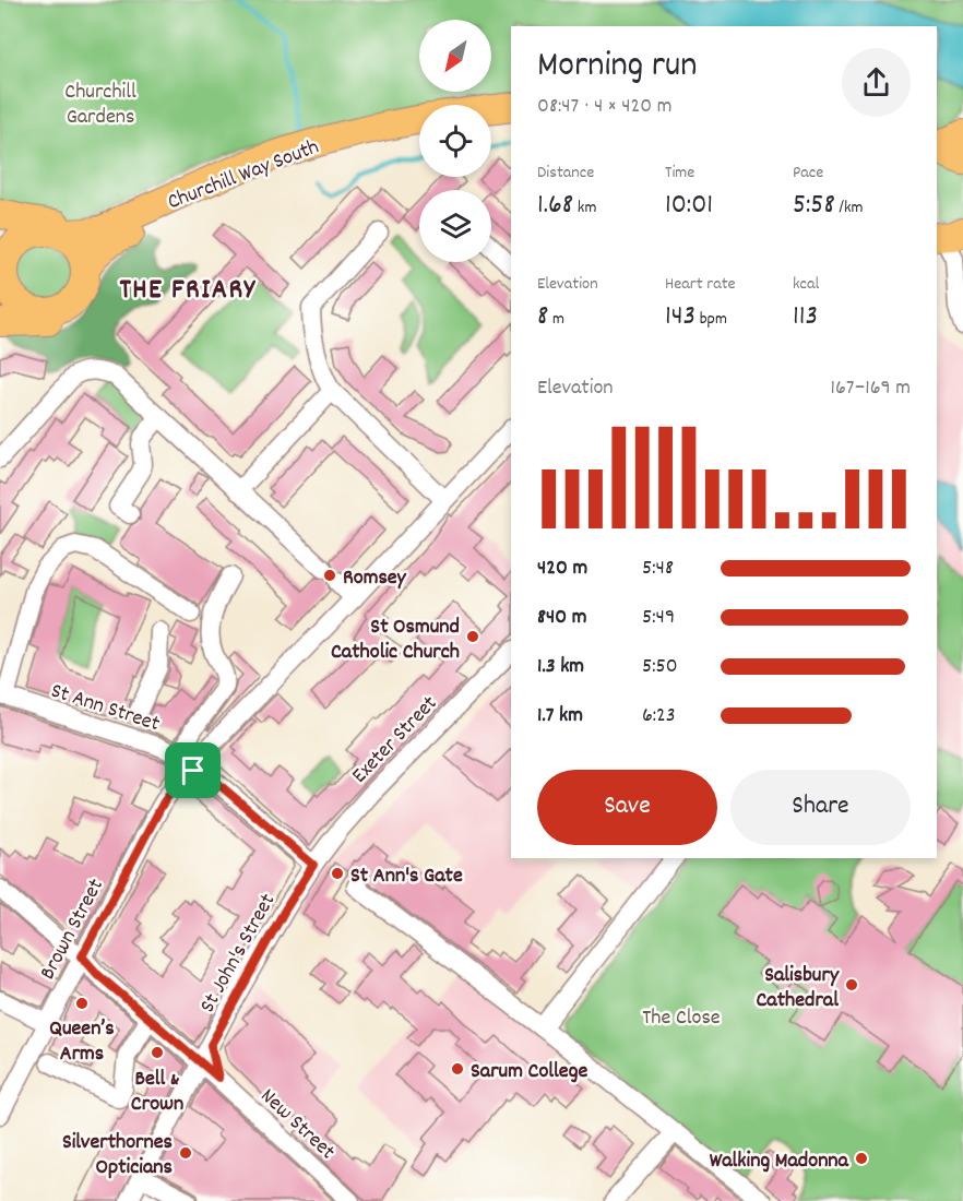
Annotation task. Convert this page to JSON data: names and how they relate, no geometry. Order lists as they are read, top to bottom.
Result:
{
  "streets": {
    "highway": ["Churchill Way South"],
    "street": [
      "St Ann Street",
      "Exeter Street",
      "Brown Street",
      "St John's Street",
      "New Street"
    ]
  },
  "crossings": [
    ["St Ann Street", "Exeter Street"],
    ["St Ann Street", "Brown Street"],
    ["St Ann Street", "St John's Street"],
    ["Exeter Street", "St John's Street"],
    ["Brown Street", "New Street"],
    ["St John's Street", "New Street"]
  ],
  "districts": ["THE FRIARY"],
  "parks": ["Churchill Gardens", "The Close"],
  "places": [
    "Romsey",
    "St Osmund Catholic Church",
    "St Ann's Gate",
    "Salisbury Cathedral",
    "Queen’s Arms",
    "Bell & Crown",
    "Sarum College",
    "Silverthornes Opticians",
    "Walking Madonna"
  ],
  "north": "bottom left",
  "page": {
    "heading": ["Morning run", "08:47 · 4 × 420 m"],
    "stats": [
      ["Distance", "1.68 km"],
      ["Time", "10:01"],
      ["Pace", "5:58 /km"],
      ["Elevation", "8 m"],
      ["Heart rate", "143 bpm"],
      ["kcal", "113"]
    ],
    "chart": ["Elevation", "167–169 m"],
    "list": [
      {
        "name": "420 m",
        "note": "5:48"
      },
      {
        "name": "840 m",
        "note": "5:49"
      },
      {
        "name": "1.3 km",
        "note": "5:50"
      },
      {
        "name": "1.7 km",
        "note": "6:23"
      }
    ],
    "buttons": ["Save", "Share"]
  }
}
